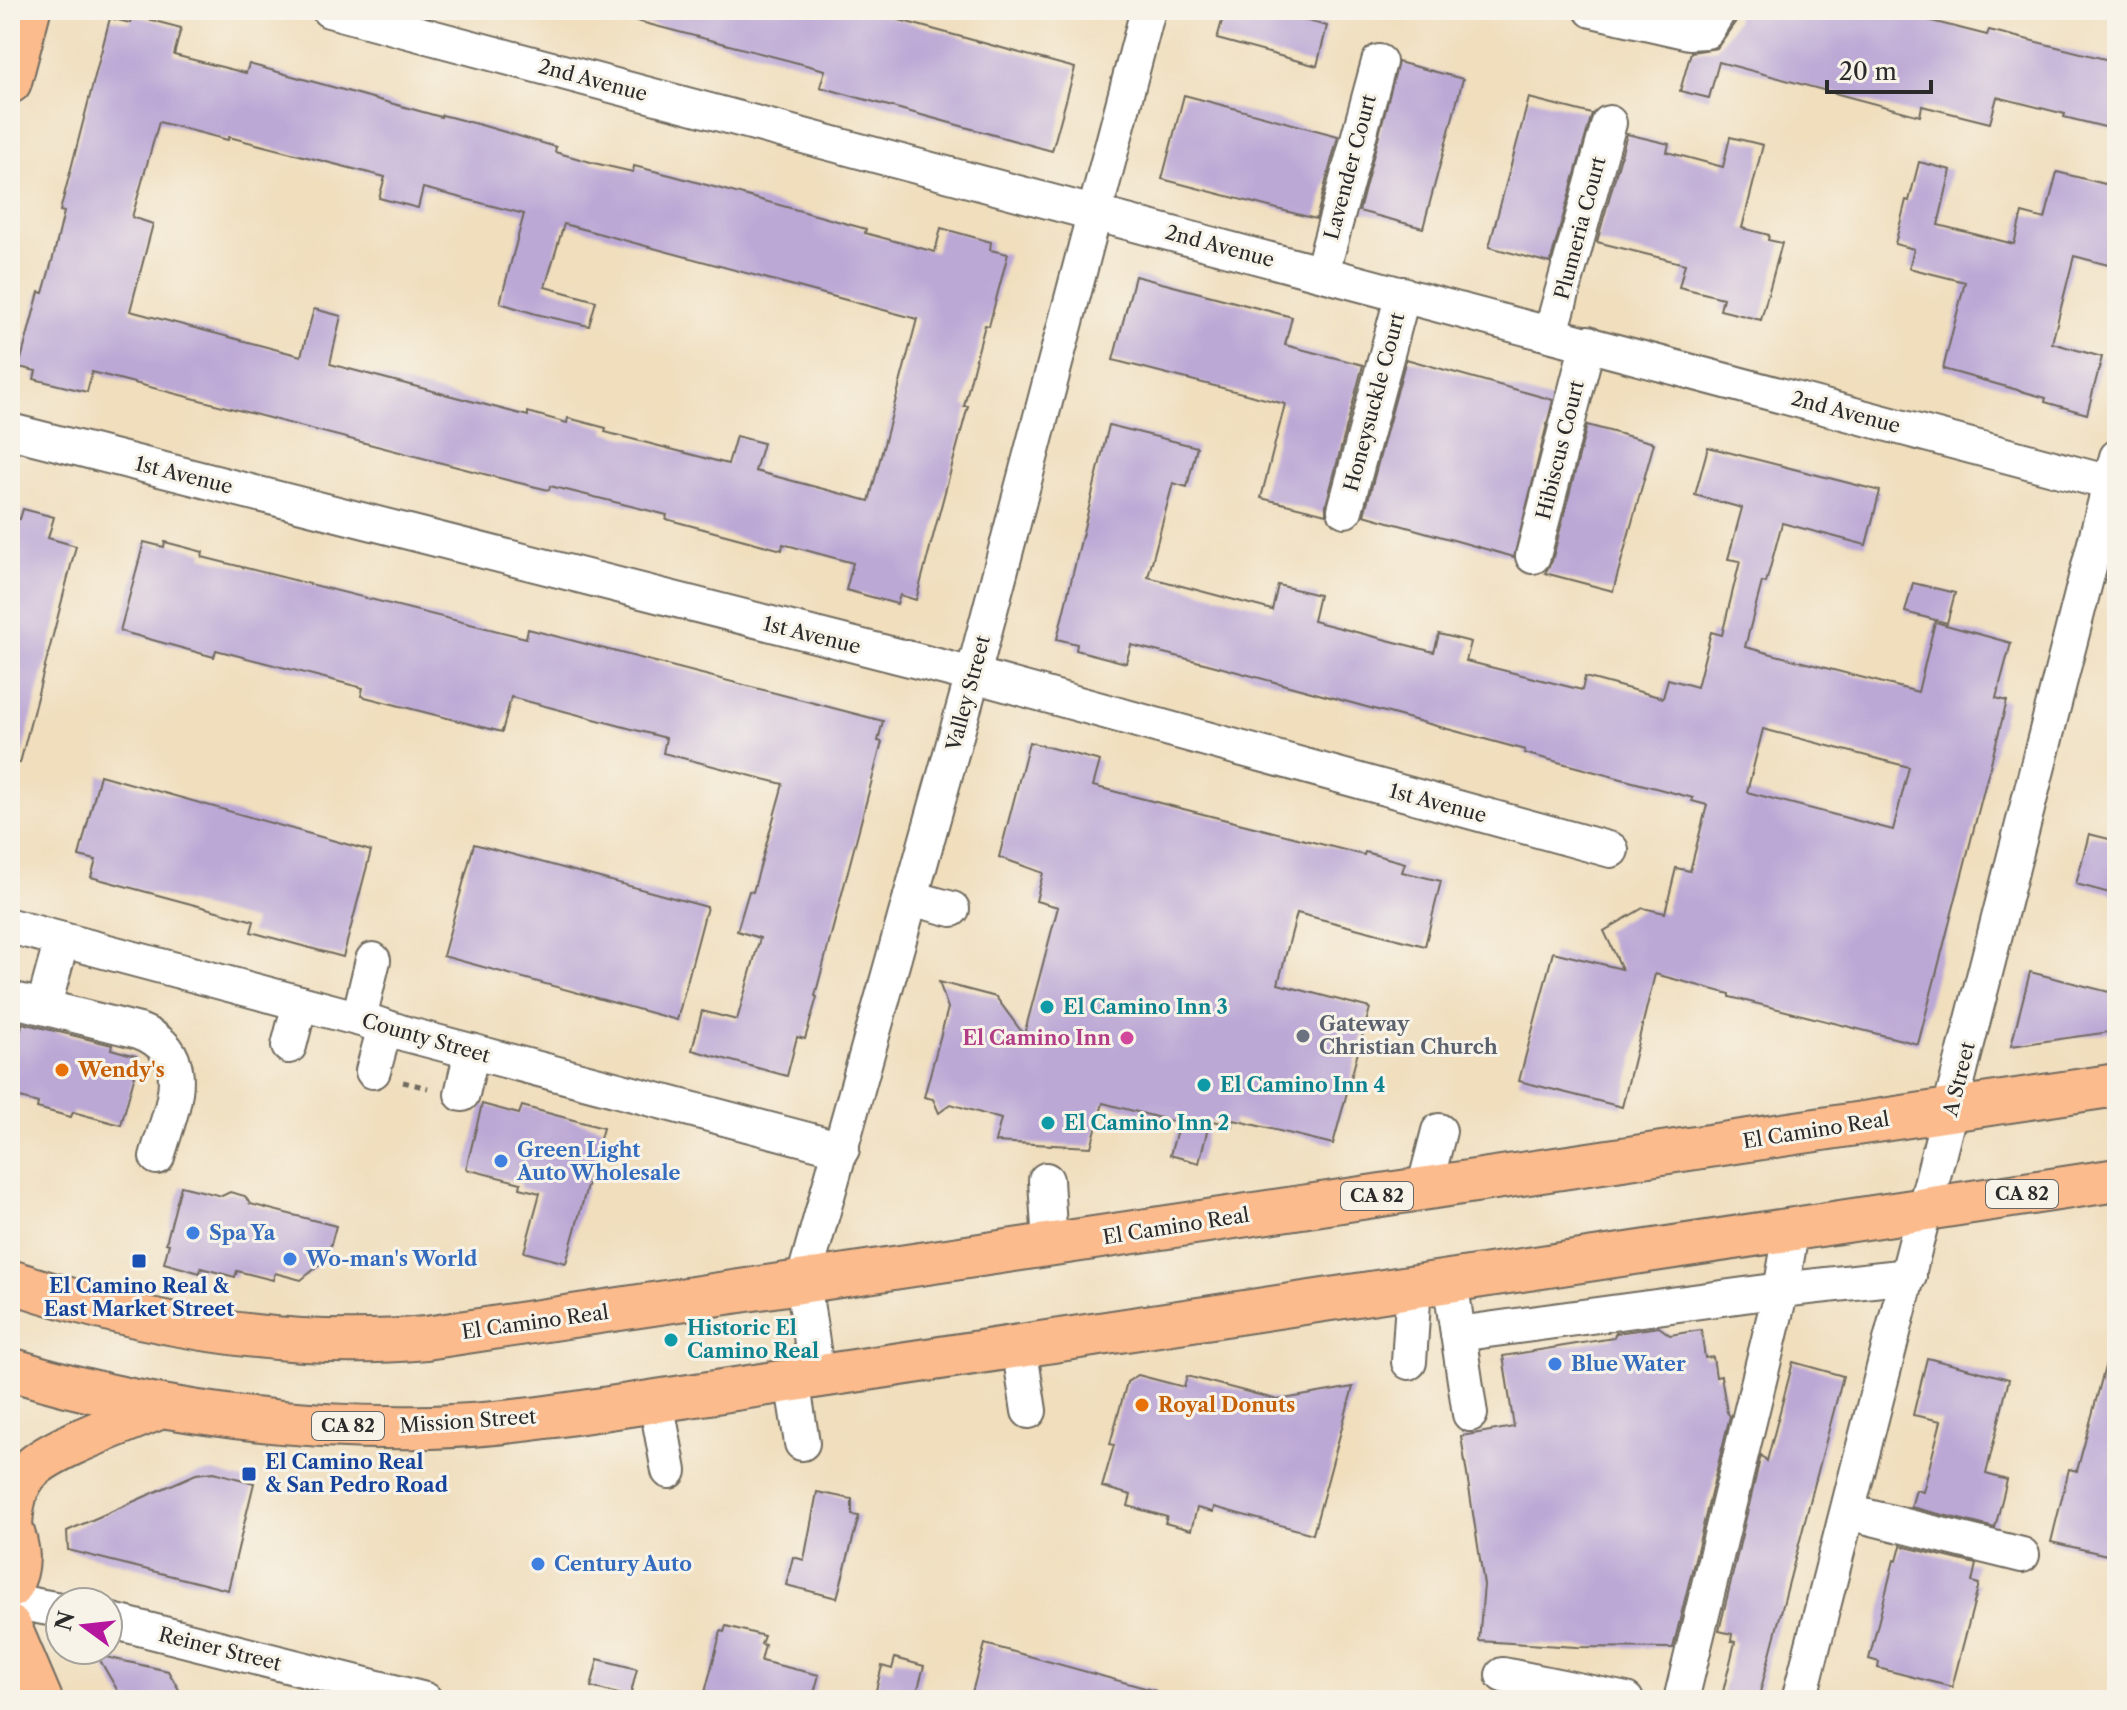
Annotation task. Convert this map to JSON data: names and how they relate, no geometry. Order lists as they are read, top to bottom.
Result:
{
  "streets": {
    "main road": ["El Camino Real", "CA 82", "Mission Street"],
    "street": [
      "2nd Avenue",
      "Lavender Court",
      "Plumeria Court",
      "Honeysuckle Court",
      "Hibiscus Court",
      "1st Avenue",
      "Valley Street",
      "County Street",
      "A Street",
      "Reiner Street"
    ]
  },
  "crossings": [
    ["2nd Avenue", "Lavender Court"],
    ["2nd Avenue", "Plumeria Court"],
    ["2nd Avenue", "Honeysuckle Court"],
    ["2nd Avenue", "Hibiscus Court"],
    ["2nd Avenue", "Valley Street"],
    ["2nd Avenue", "A Street"],
    ["1st Avenue", "Valley Street"],
    ["Valley Street", "County Street"],
    ["Valley Street", "El Camino Real"],
    ["Valley Street", "CA 82"],
    ["A Street", "El Camino Real"],
    ["A Street", "CA 82"],
    ["CA 82", "Mission Street"]
  ],
  "places": {
    "other": [
      "El Camino Inn 3",
      "Gateway Christian Church",
      "El Camino Inn",
      "Wendy's",
      "El Camino Inn 4",
      "El Camino Inn 2",
      "Green Light Auto Wholesale",
      "Spa Ya",
      "Wo-man's World",
      "Historic El Camino Real",
      "Blue Water",
      "Royal Donuts",
      "Century Auto"
    ],
    "transit": ["El Camino Real & East Market Street", "El Camino Real & San Pedro Road"]
  },
  "scale_bar": "20 m",
  "north": "left"
}
